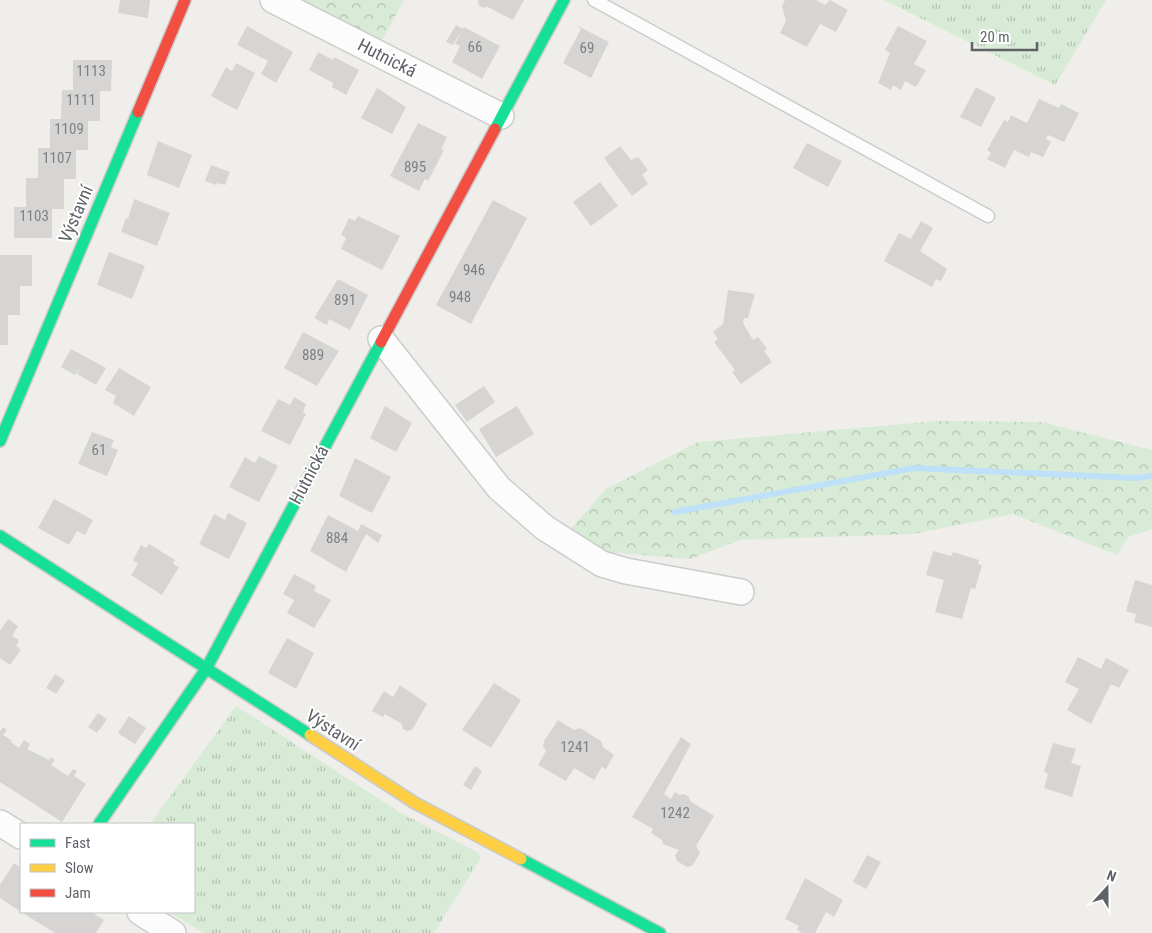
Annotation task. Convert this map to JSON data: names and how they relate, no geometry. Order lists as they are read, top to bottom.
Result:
{
  "streets": {
    "street": ["Hutnická", "Výstavní"]
  },
  "crossings": [
    ["Hutnická", "Výstavní"]
  ],
  "house_numbers": [
    "66",
    "69",
    "1113",
    "1111",
    "1109",
    "1107",
    "895",
    "1103",
    "946",
    "948",
    "891",
    "889",
    "61",
    "884",
    "1241",
    "1242"
  ],
  "legend": ["Fast", "Slow", "Jam"],
  "scale_bar": "20 m",
  "north": "top"
}
